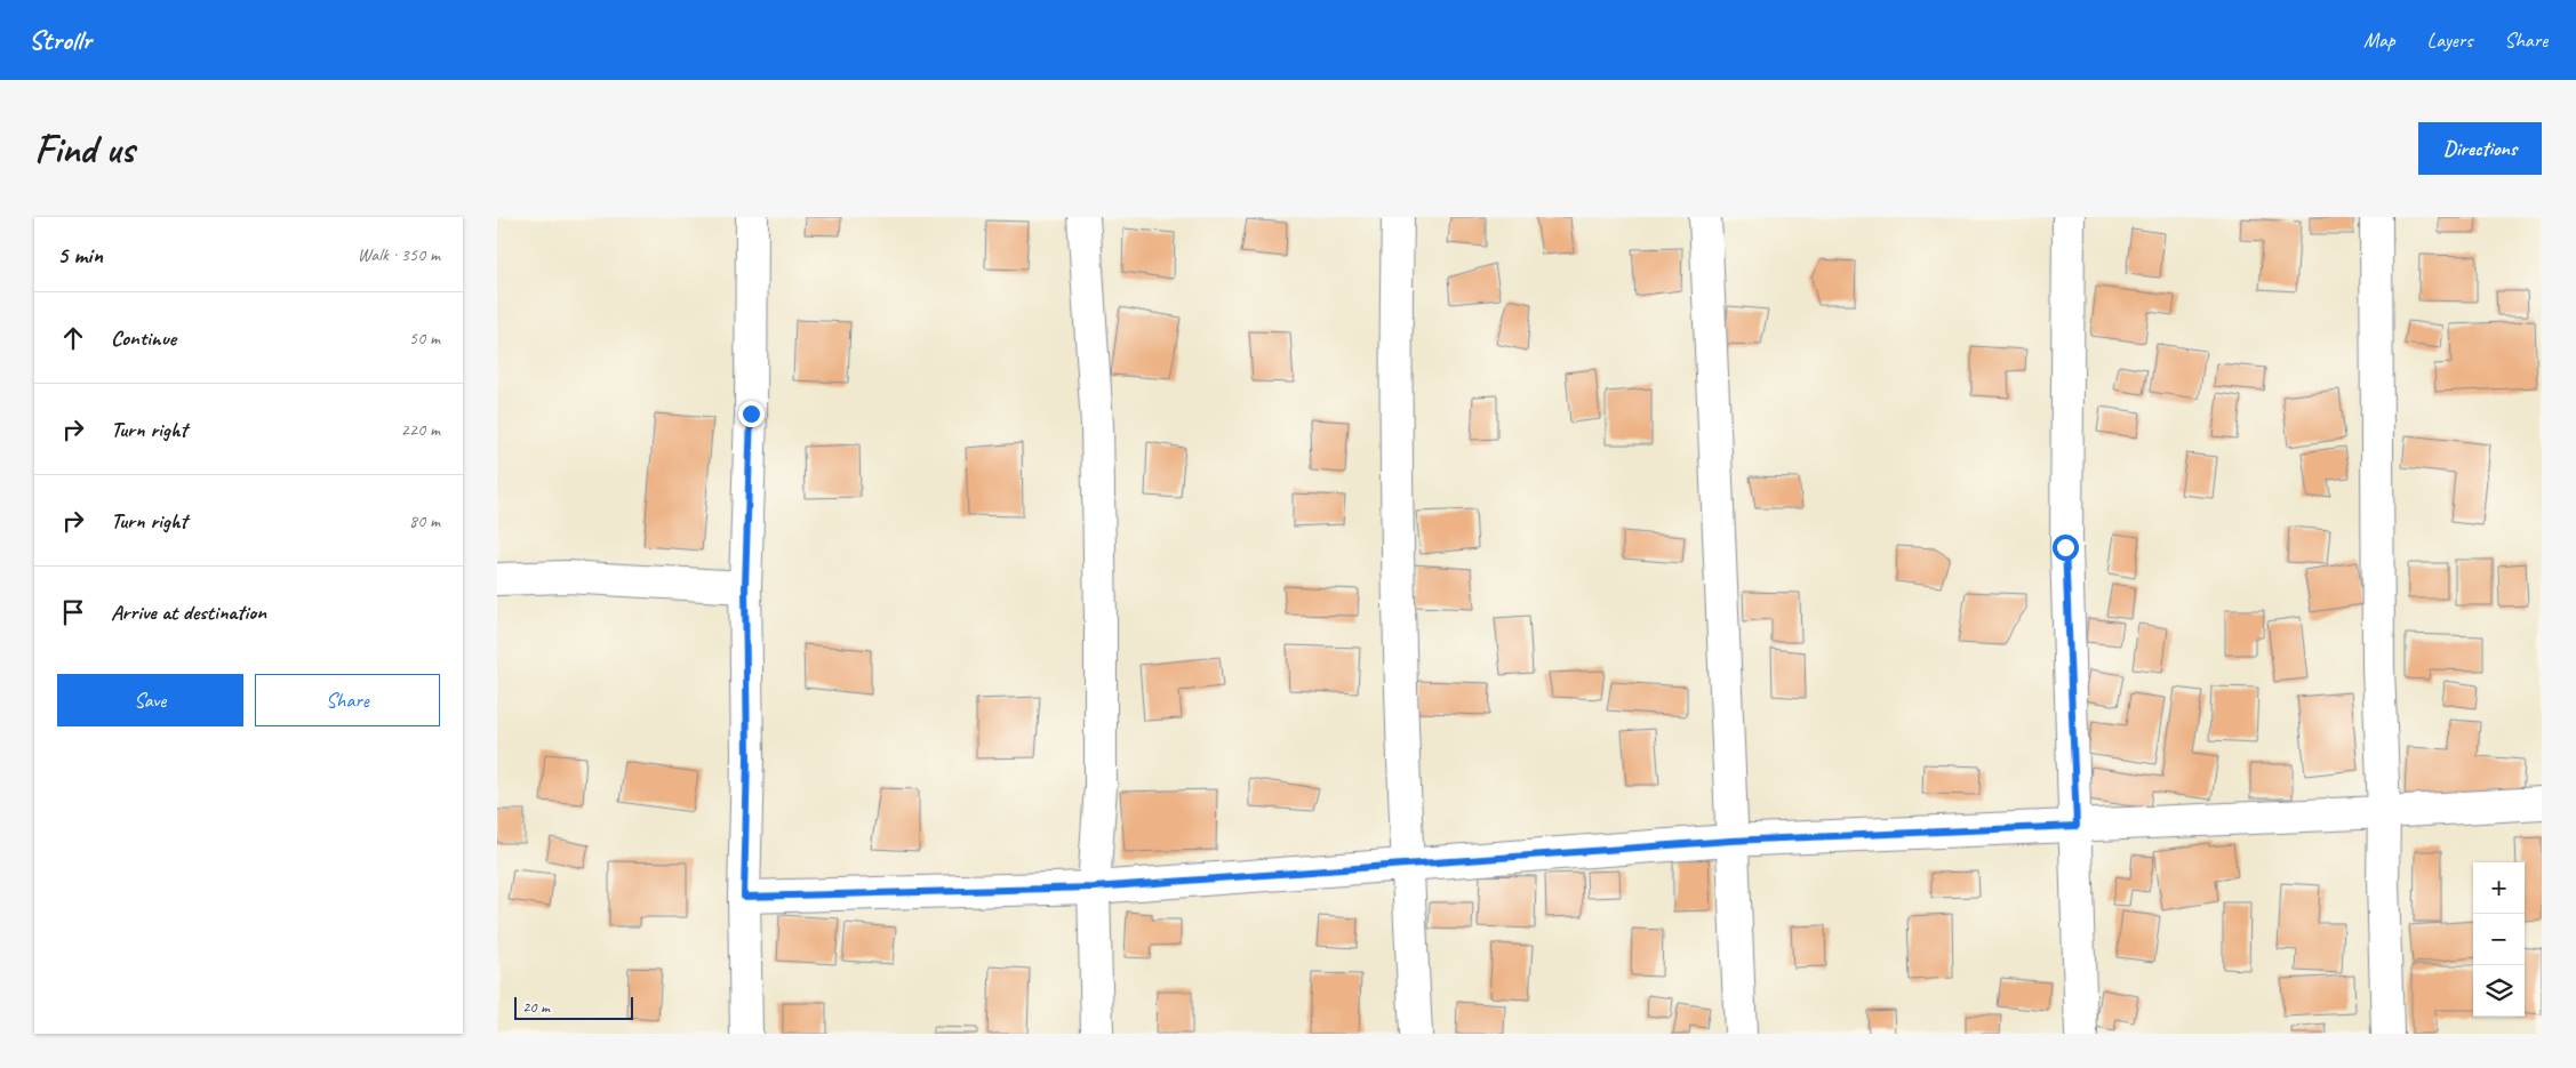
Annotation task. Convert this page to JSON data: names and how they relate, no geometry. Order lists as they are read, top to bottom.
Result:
{
  "scale_bar": "20 m",
  "page": {
    "header": "Strollr",
    "nav": ["Map", "Layers", "Share"],
    "buttons": [
      "Directions",
      ["Save", "Share"]
    ],
    "title": "Find us",
    "heading": ["5 min", "Walk · 350 m"],
    "list": [
      ["Continue", "50 m"],
      ["Turn right", "220 m"],
      ["Turn right", "80 m"],
      "Arrive at destination"
    ],
    "map_buttons": ["+", "−"],
    "scale": "20 m"
  }
}
